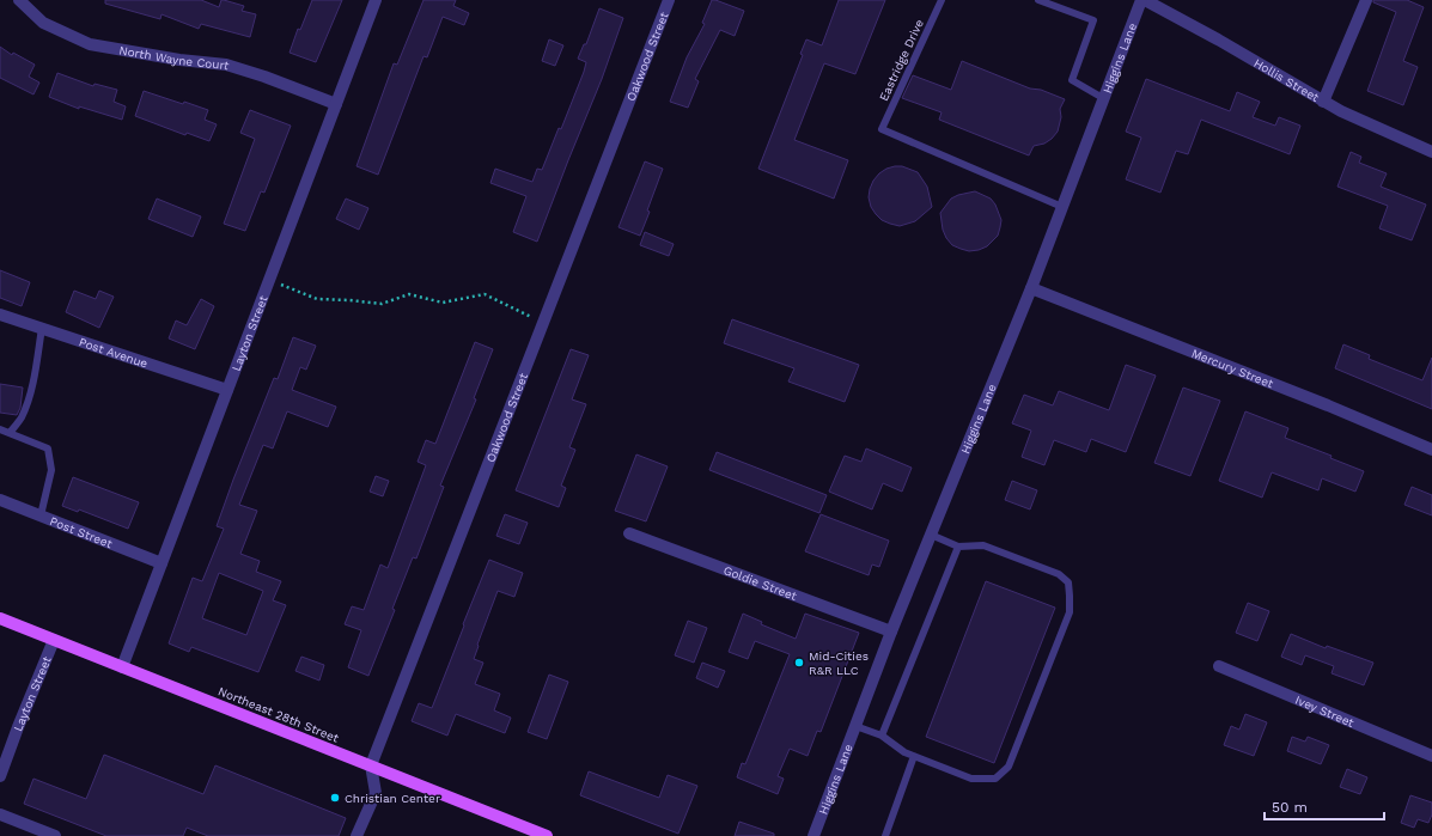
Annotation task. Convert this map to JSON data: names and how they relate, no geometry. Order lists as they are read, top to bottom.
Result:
{
  "streets": {
    "main road": ["Northeast 28th Street"],
    "street": [
      "Oakwood Street",
      "Higgins Lane",
      "North Wayne Court",
      "Hollis Street",
      "Layton Street",
      "Post Avenue",
      "Mercury Street",
      "Post Street",
      "Goldie Street",
      "Ivey Street"
    ],
    "lane": ["Eastridge Drive"]
  },
  "crossings": [
    ["Oakwood Street", "Northeast 28th Street"],
    ["Higgins Lane", "Eastridge Drive"],
    ["Higgins Lane", "Mercury Street"],
    ["Higgins Lane", "Goldie Street"],
    ["North Wayne Court", "Layton Street"],
    ["Layton Street", "Post Avenue"],
    ["Layton Street", "Post Street"],
    ["Layton Street", "Northeast 28th Street"]
  ],
  "places": ["Mid-Cities R&R LLC", "Christian Center"],
  "scale_bar": "50 m"
}
